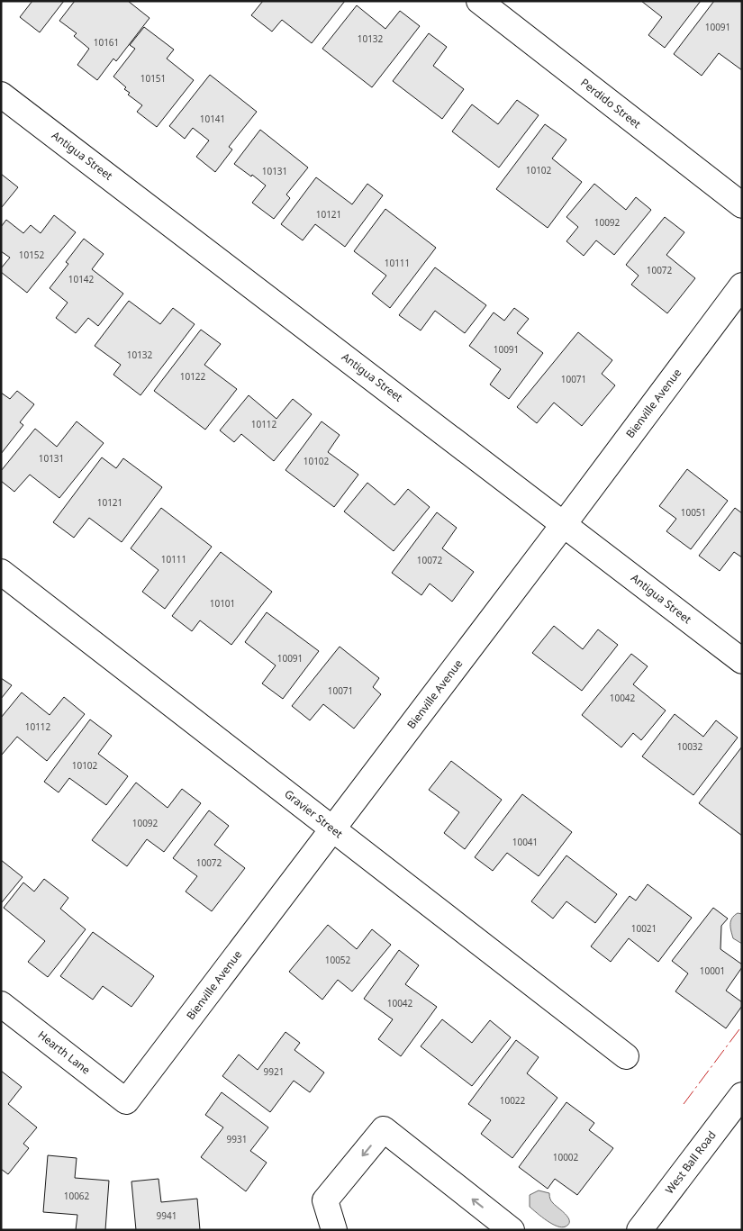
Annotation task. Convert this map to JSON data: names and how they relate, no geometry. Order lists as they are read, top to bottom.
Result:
{
  "streets": {
    "street": [
      "Perdido Street",
      "Antigua Street",
      "Bienville Avenue",
      "Gravier Street",
      "Hearth Lane",
      "West Ball Road"
    ]
  },
  "crossings": [
    ["Antigua Street", "Bienville Avenue"],
    ["Bienville Avenue", "Gravier Street"],
    ["Bienville Avenue", "Hearth Lane"]
  ],
  "house_numbers": [
    "10091",
    "10132",
    "10161",
    "10151",
    "10141",
    "10102",
    "10131",
    "10121",
    "10092",
    "10152",
    "10111",
    "10072",
    "10142",
    "10091",
    "10132",
    "10122",
    "10071",
    "10112",
    "10131",
    "10102",
    "10121",
    "10051",
    "10111",
    "10072",
    "10101",
    "10091",
    "10071",
    "10042",
    "10112",
    "10032",
    "10102",
    "10092",
    "10041",
    "10072",
    "10021",
    "10052",
    "10001",
    "10042",
    "9921",
    "10022",
    "9931",
    "10002",
    "10062",
    "9941"
  ]
}
